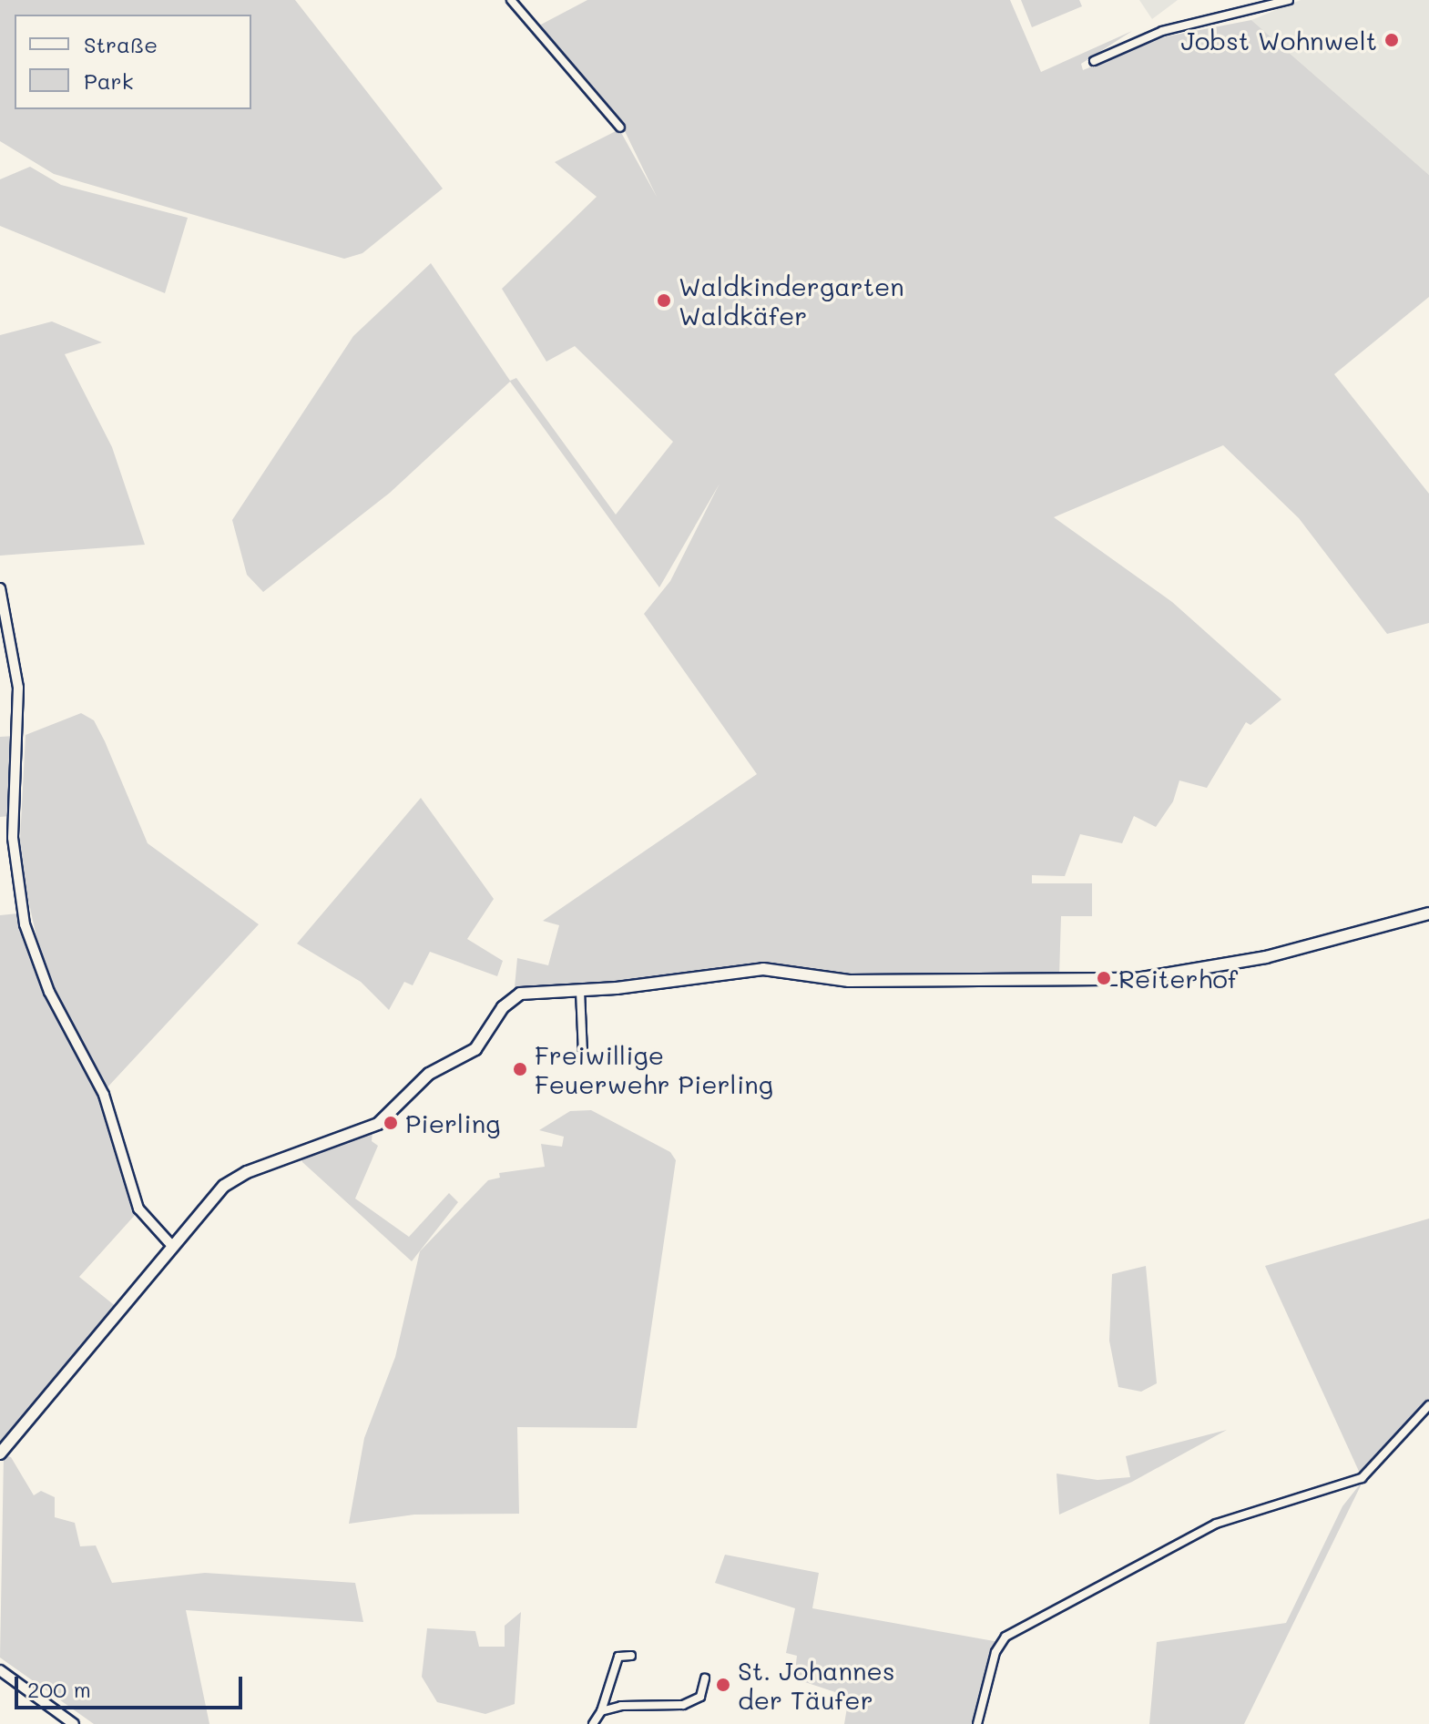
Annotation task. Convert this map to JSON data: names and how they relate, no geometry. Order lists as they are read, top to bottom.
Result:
{
  "places": [
    "Jobst Wohnwelt",
    "Waldkindergarten Waldkäfer",
    "Reiterhof",
    "Freiwillige Feuerwehr Pierling",
    "Pierling",
    "St. Johannes der Täufer"
  ],
  "legend": ["Straße", "Park"],
  "scale_bar": "200 m"
}
